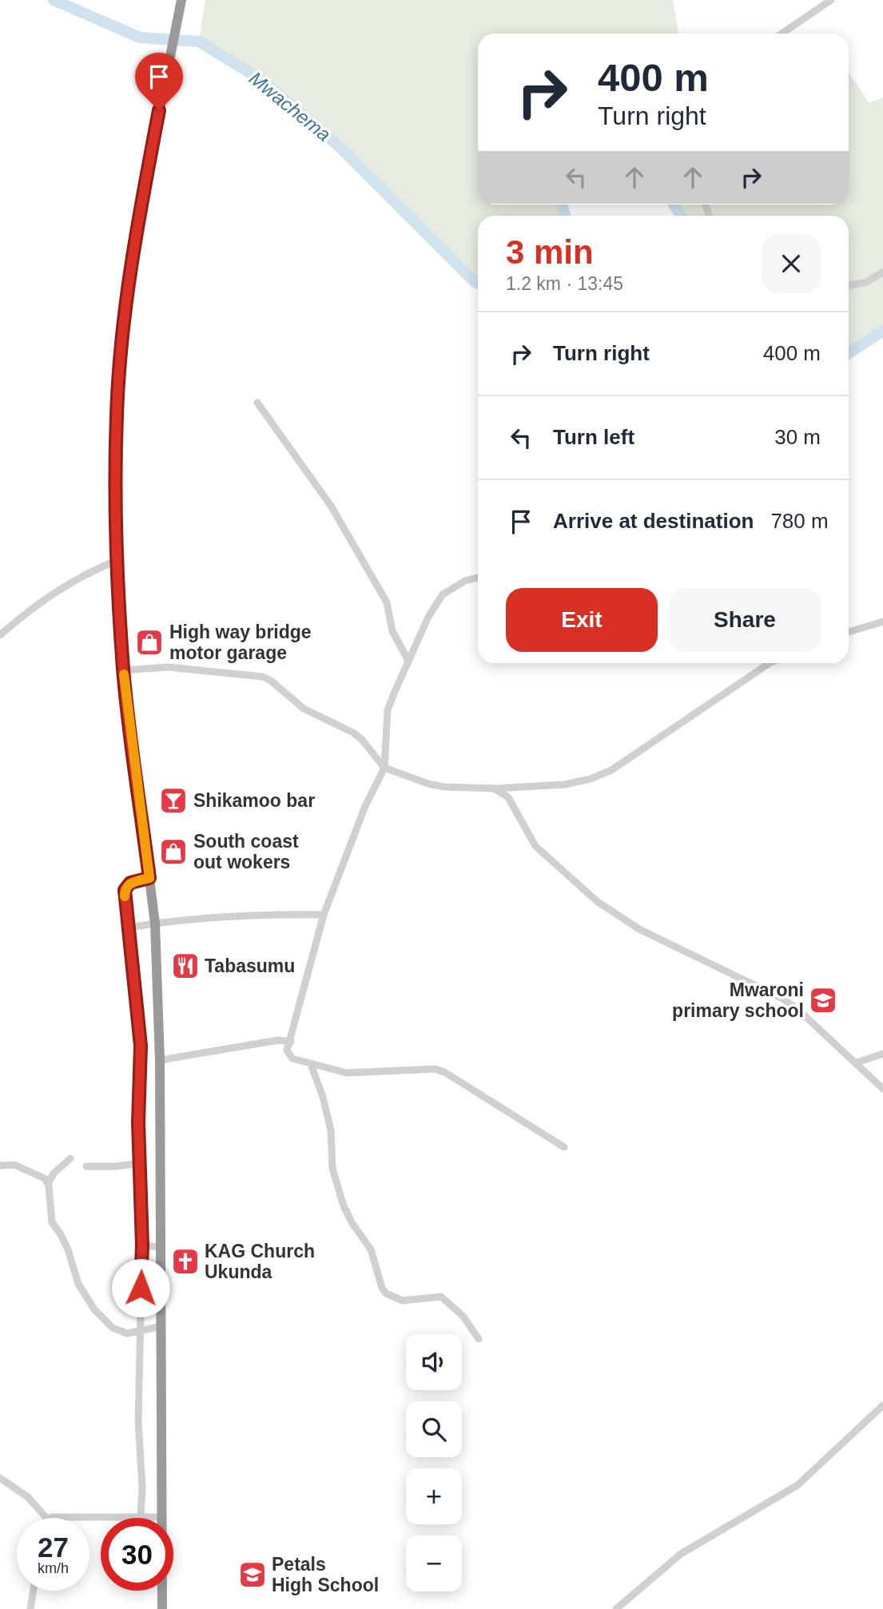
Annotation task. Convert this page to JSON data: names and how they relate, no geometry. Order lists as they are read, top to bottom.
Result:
{
  "water": ["Mwachema"],
  "places": {
    "shop": ["High way bridge motor garage", "South coast out wokers"],
    "bar": ["Shikamoo bar"],
    "restaurant": ["Tabasumu"],
    "school or university": ["Mwaroni primary school", "Petals High School"],
    "church": ["KAG Church Ukunda"]
  },
  "page": {
    "turn": ["400 m", "Turn right"],
    "heading": ["3 min", "1.2 km · 13:45"],
    "list": [
      {
        "name": "Turn right",
        "value": "400 m"
      },
      {
        "name": "Turn left",
        "value": "30 m"
      },
      {
        "name": "Arrive at destination",
        "value": "780 m"
      }
    ],
    "buttons": ["Exit", "Share"],
    "map_buttons": ["+", "−"],
    "speed": "27 km/h",
    "limit": "30"
  }
}
